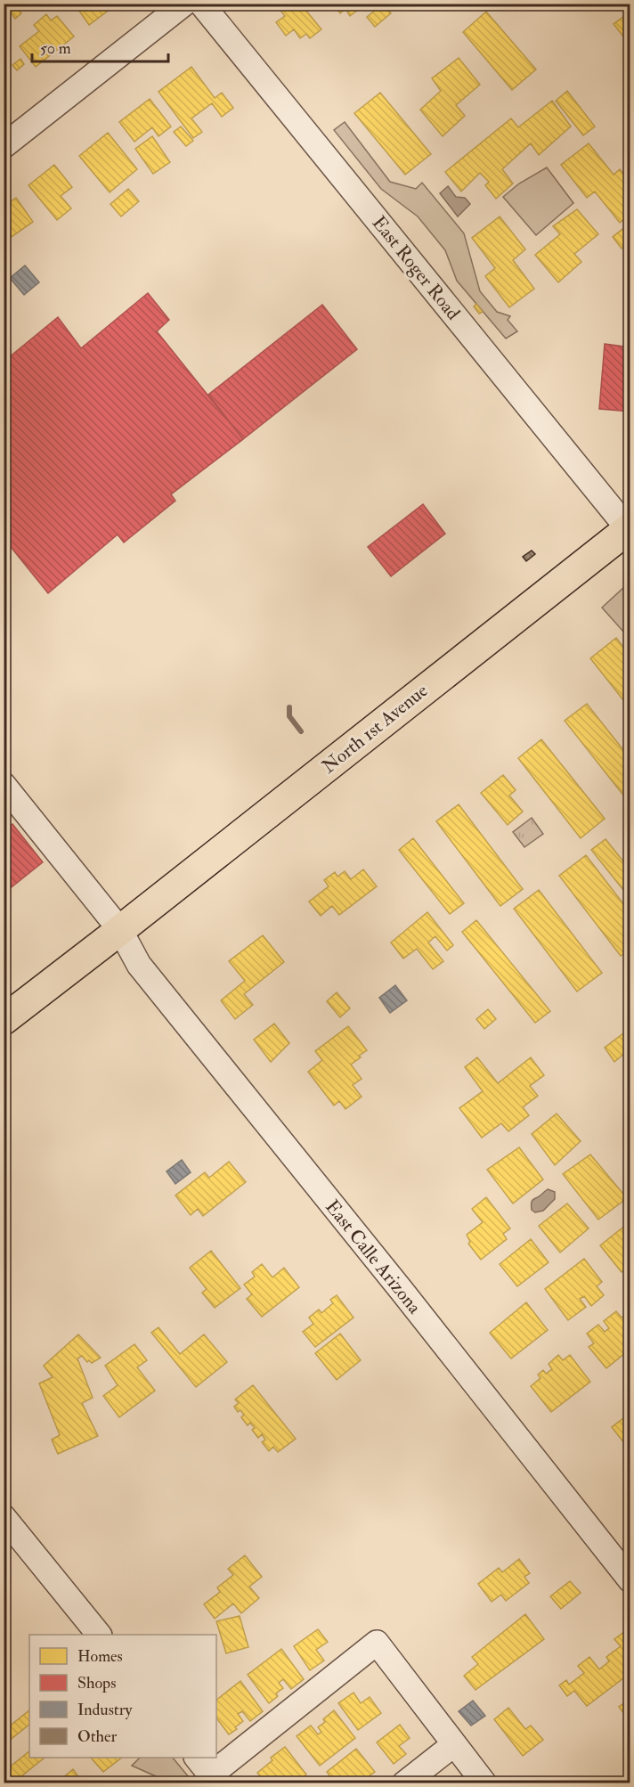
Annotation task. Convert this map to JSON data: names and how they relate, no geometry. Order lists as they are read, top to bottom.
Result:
{
  "streets": {
    "main road": ["North 1st Avenue"],
    "street": ["East Roger Road", "East Calle Arizona"]
  },
  "crossings": [
    ["East Roger Road", "North 1st Avenue"],
    ["North 1st Avenue", "East Calle Arizona"]
  ],
  "legend": [
    "Homes",
    "Shops",
    "Industry",
    "Other"
  ],
  "scale_bar": "50 m"
}
